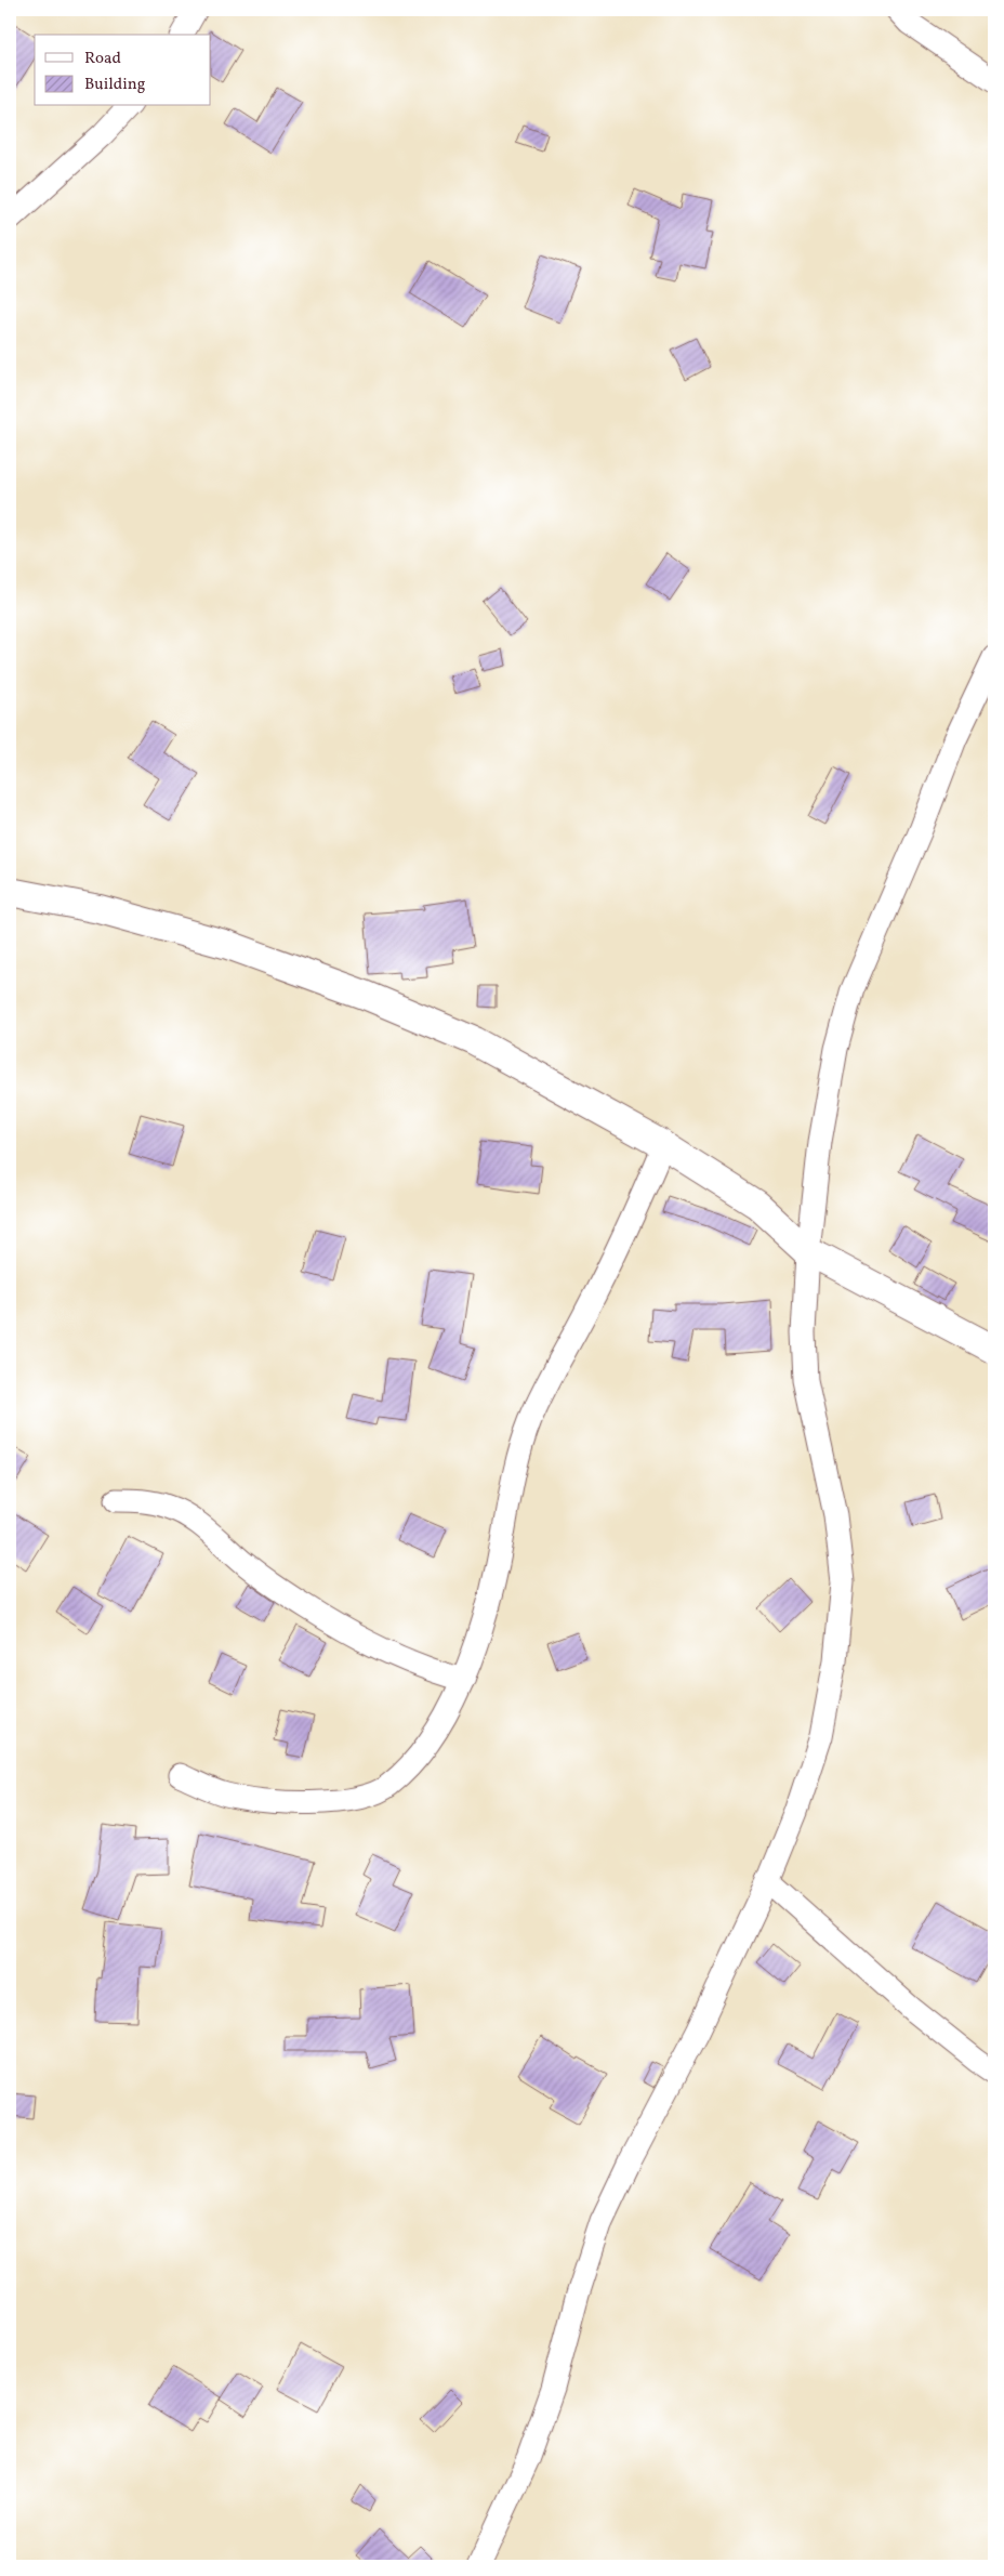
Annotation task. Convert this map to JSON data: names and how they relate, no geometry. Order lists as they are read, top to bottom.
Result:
{
  "legend": ["Road", "Building"]
}
